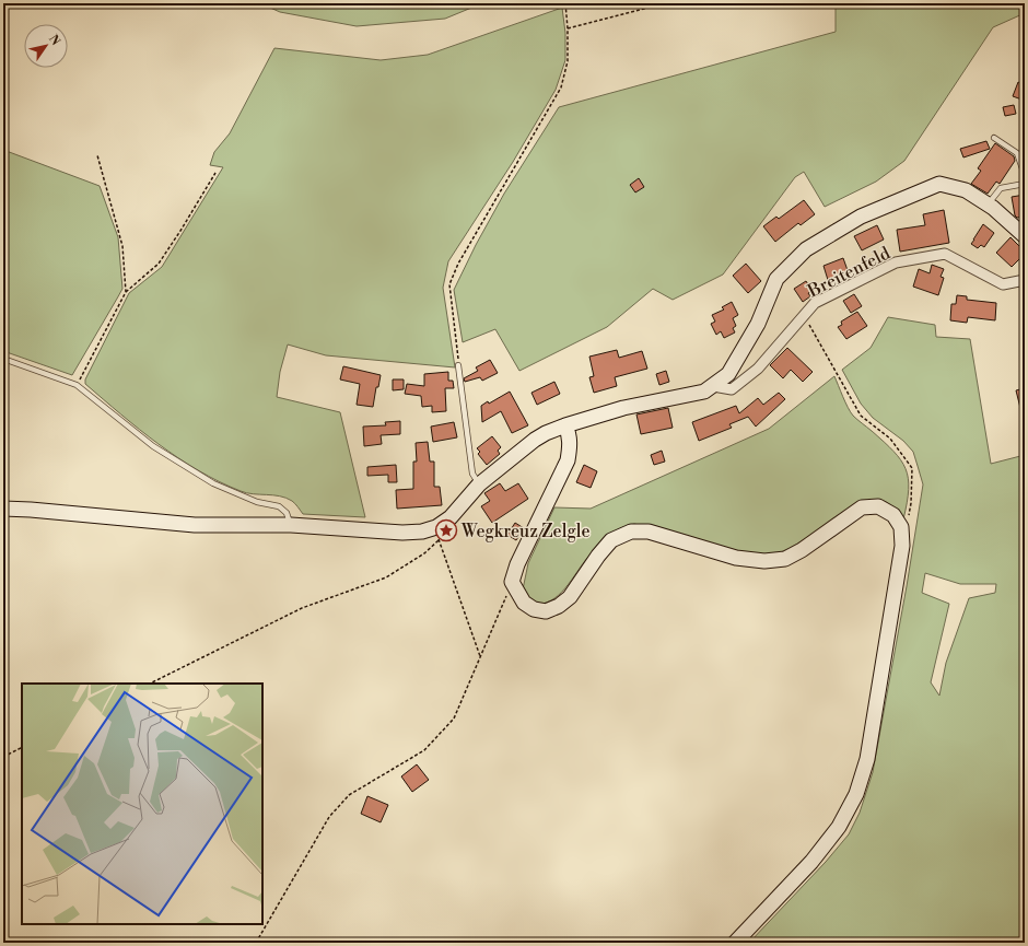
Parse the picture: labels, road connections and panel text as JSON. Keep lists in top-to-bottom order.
{
  "streets": {
    "street": ["Breitenfeld"]
  },
  "places": {
    "place": ["Wegkreuz Zelgle"]
  },
  "north": "top right"
}
